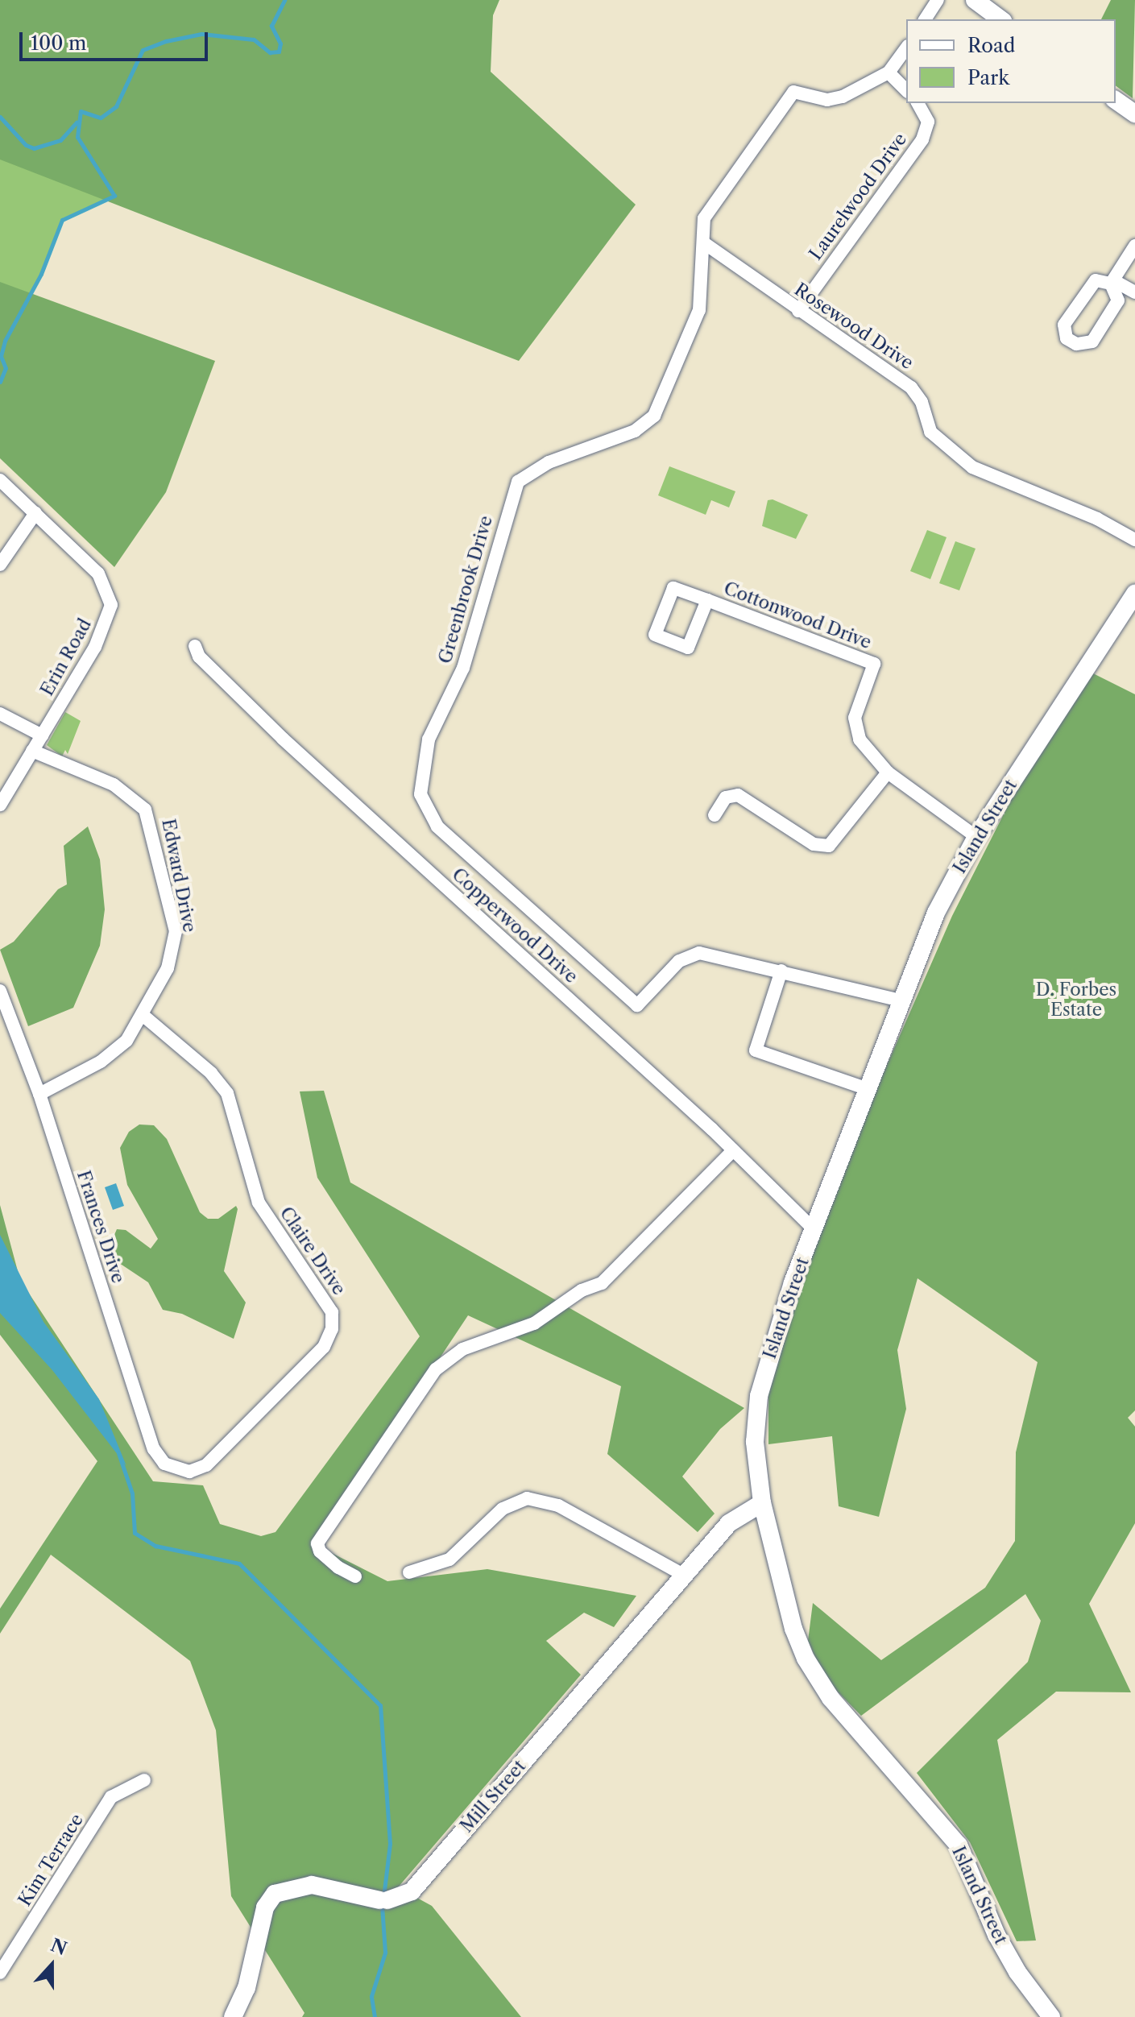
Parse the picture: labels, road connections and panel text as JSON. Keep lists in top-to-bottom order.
{
  "streets": {
    "street": [
      "Laurelwood Drive",
      "Rosewood Drive",
      "Greenbrook Drive",
      "Cottonwood Drive",
      "Erin Road",
      "Island Street",
      "Edward Drive",
      "Copperwood Drive",
      "Frances Drive",
      "Claire Drive",
      "Mill Street",
      "Kim Terrace"
    ]
  },
  "crossings": [
    ["Laurelwood Drive", "Rosewood Drive"],
    ["Rosewood Drive", "Greenbrook Drive"],
    ["Greenbrook Drive", "Island Street"],
    ["Cottonwood Drive", "Island Street"],
    ["Erin Road", "Edward Drive"],
    ["Island Street", "Copperwood Drive"],
    ["Island Street", "Mill Street"],
    ["Edward Drive", "Frances Drive"],
    ["Edward Drive", "Claire Drive"],
    ["Frances Drive", "Claire Drive"]
  ],
  "parks": ["D. Forbes Estate"],
  "legend": ["Road", "Park"],
  "scale_bar": "100 m",
  "north": "top"
}
